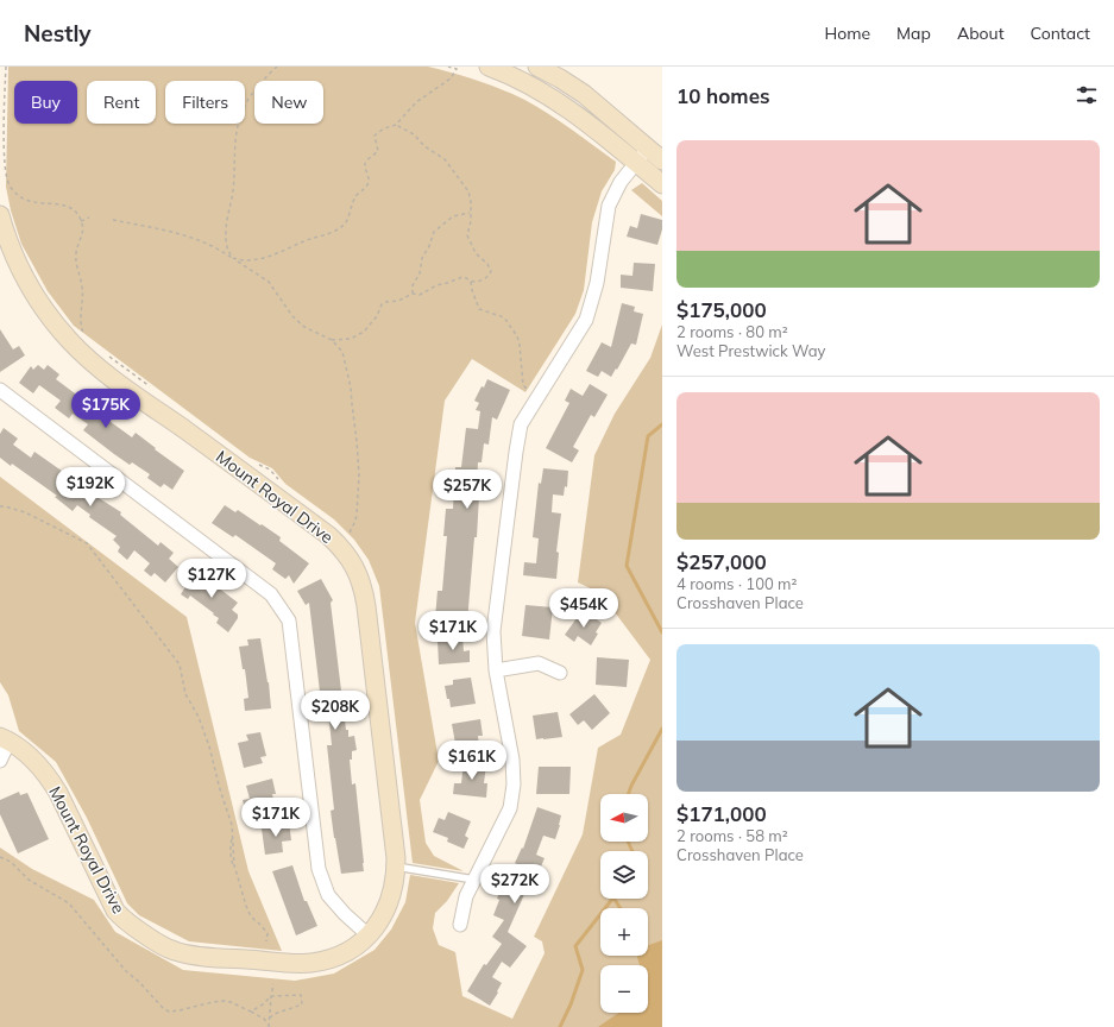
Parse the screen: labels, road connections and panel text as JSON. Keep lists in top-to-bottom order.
{
  "streets": {
    "street": ["Mount Royal Drive"]
  },
  "north": "left",
  "page": {
    "header": "Nestly",
    "nav": [
      "Home",
      "Map",
      "About",
      "Contact"
    ],
    "heading": "10 homes",
    "chip": [
      "Buy",
      "Rent",
      "Filters",
      "New"
    ],
    "list": [
      {
        "name": "$175,000",
        "note": "2 rooms · 80 m² · West Prestwick Way"
      },
      {
        "name": "$257,000",
        "note": "4 rooms · 100 m² · Crosshaven Place"
      },
      {
        "name": "$171,000",
        "note": "2 rooms · 58 m² · Crosshaven Place"
      }
    ],
    "price": [
      "$175K",
      "$192K",
      "$257K",
      "$127K",
      "$454K",
      "$171K",
      "$208K",
      "$161K",
      "$171K",
      "$272K"
    ],
    "map_buttons": ["+", "−"]
  }
}
